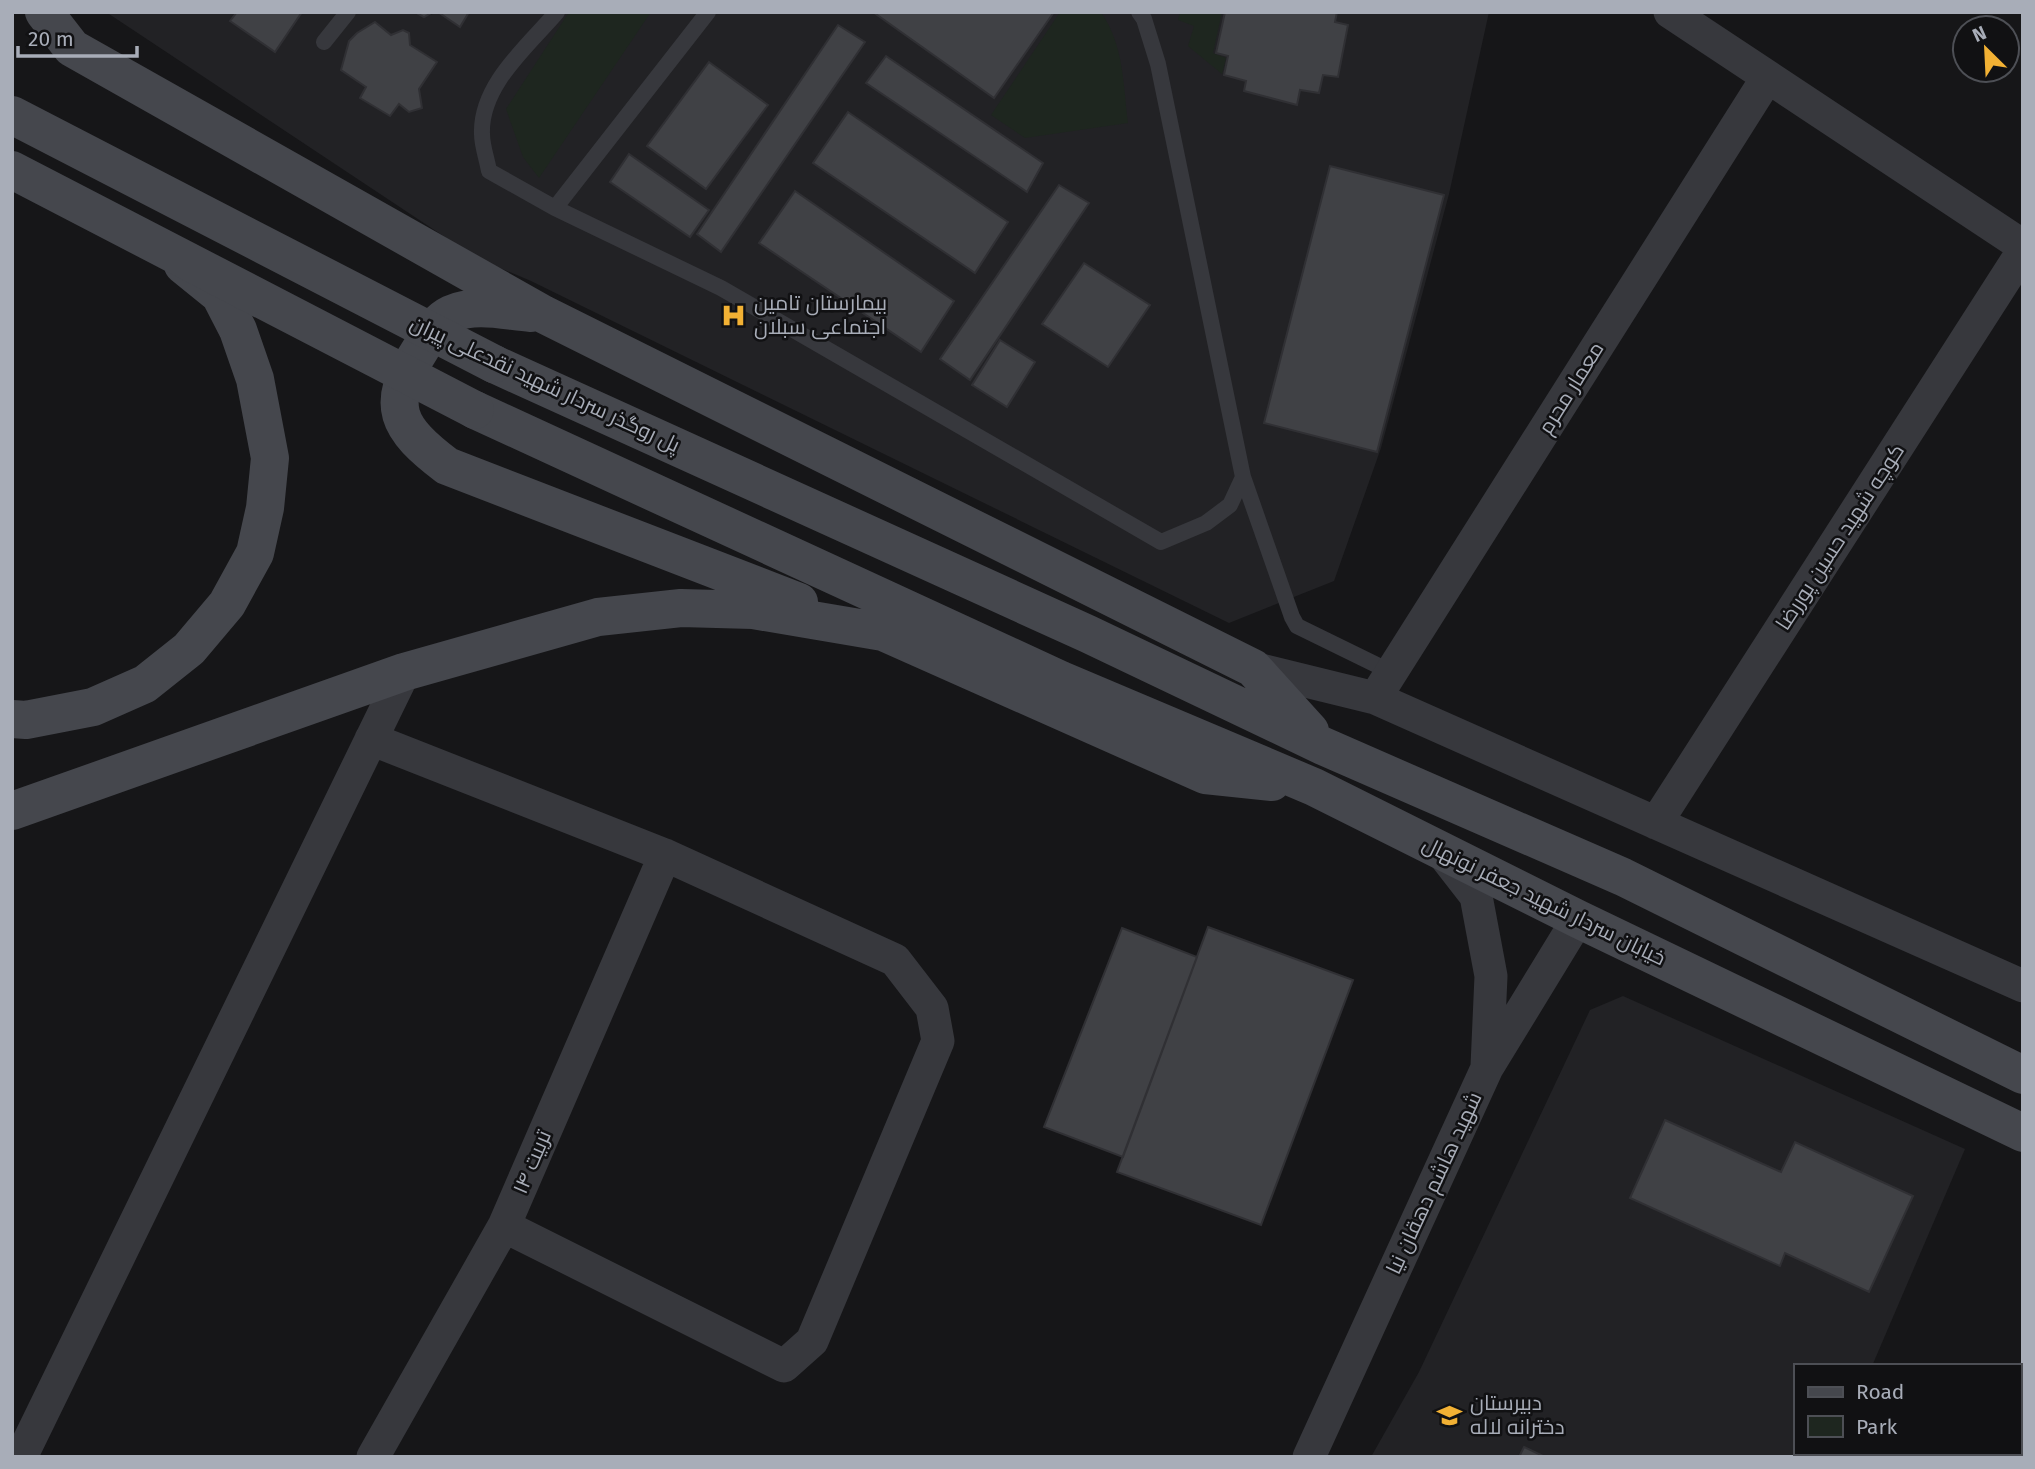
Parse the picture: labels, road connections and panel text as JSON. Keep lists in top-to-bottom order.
{
  "streets": {
    "main road": ["پل روگذر سردار شهید نقدعلی پیران", "خیابان سردار شهید جعفر نونهال"],
    "street": [
      "معمار محرم",
      "کوچه شهید حسین پوررضا",
      "تربیت ۱۴",
      "شهید هاشم دهقان نیا"
    ]
  },
  "crossings": [
    ["خیابان سردار شهید جعفر نونهال", "شهید هاشم دهقان نیا"]
  ],
  "places": {
    "hospital": ["بیمارستان تامین اجتماعی سبلان"],
    "school or university": ["دبیرستان دخترانه لاله"]
  },
  "legend": ["Road", "Park"],
  "scale_bar": "20 m",
  "north": "top left"
}
